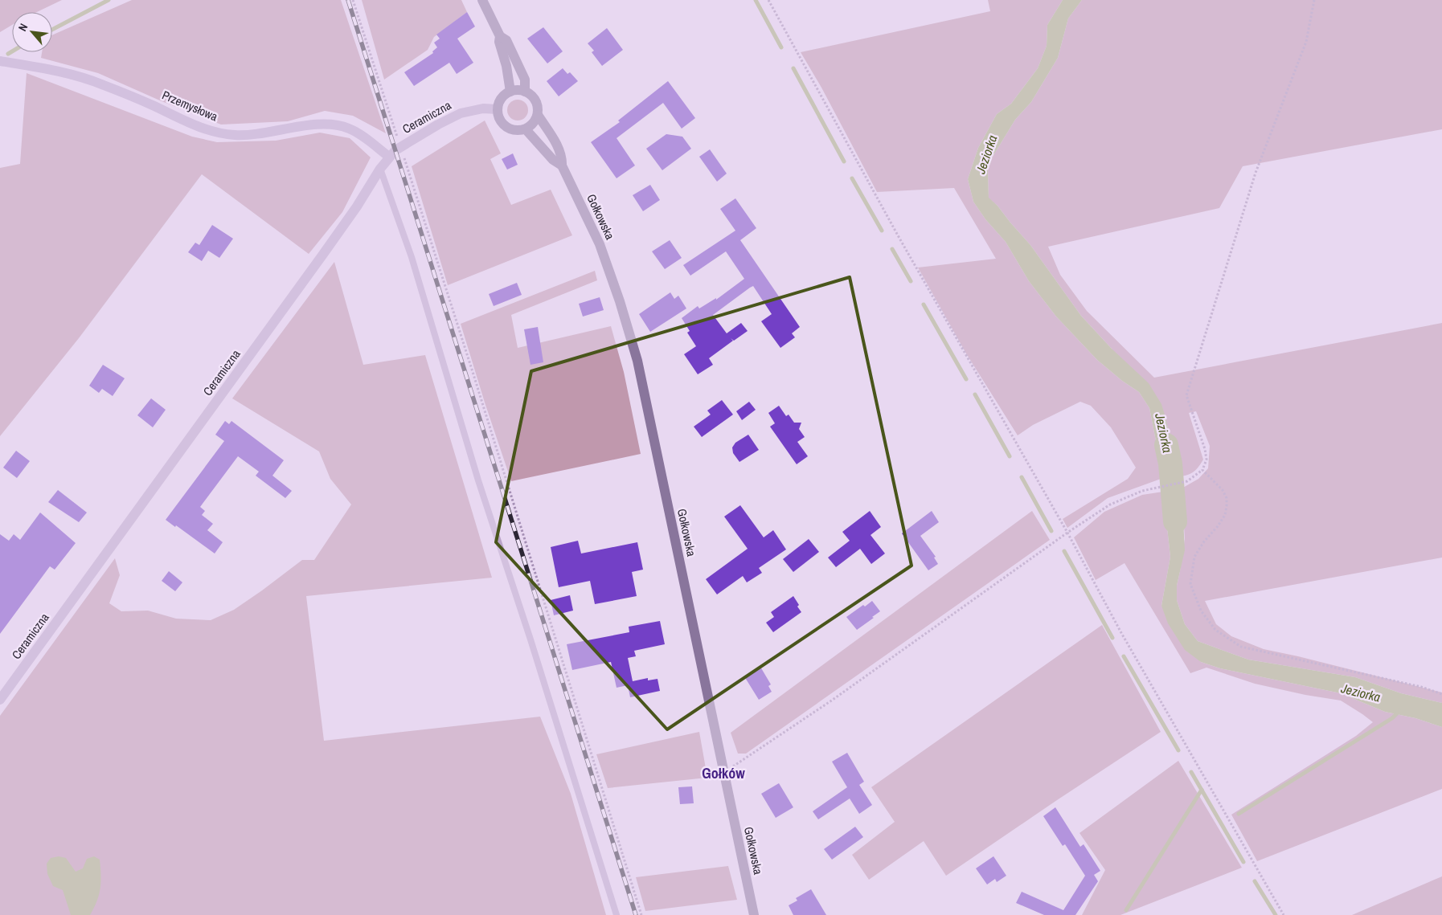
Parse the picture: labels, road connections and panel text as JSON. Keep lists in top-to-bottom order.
{
  "streets": {
    "street": ["Przemysłowa", "Ceramiczna", "Gołkowska"]
  },
  "crossings": [
    ["Przemysłowa", "Ceramiczna"],
    ["Ceramiczna", "Gołkowska"]
  ],
  "districts": ["Gołków"],
  "water": ["Jeziorka"],
  "north": "top left"
}
